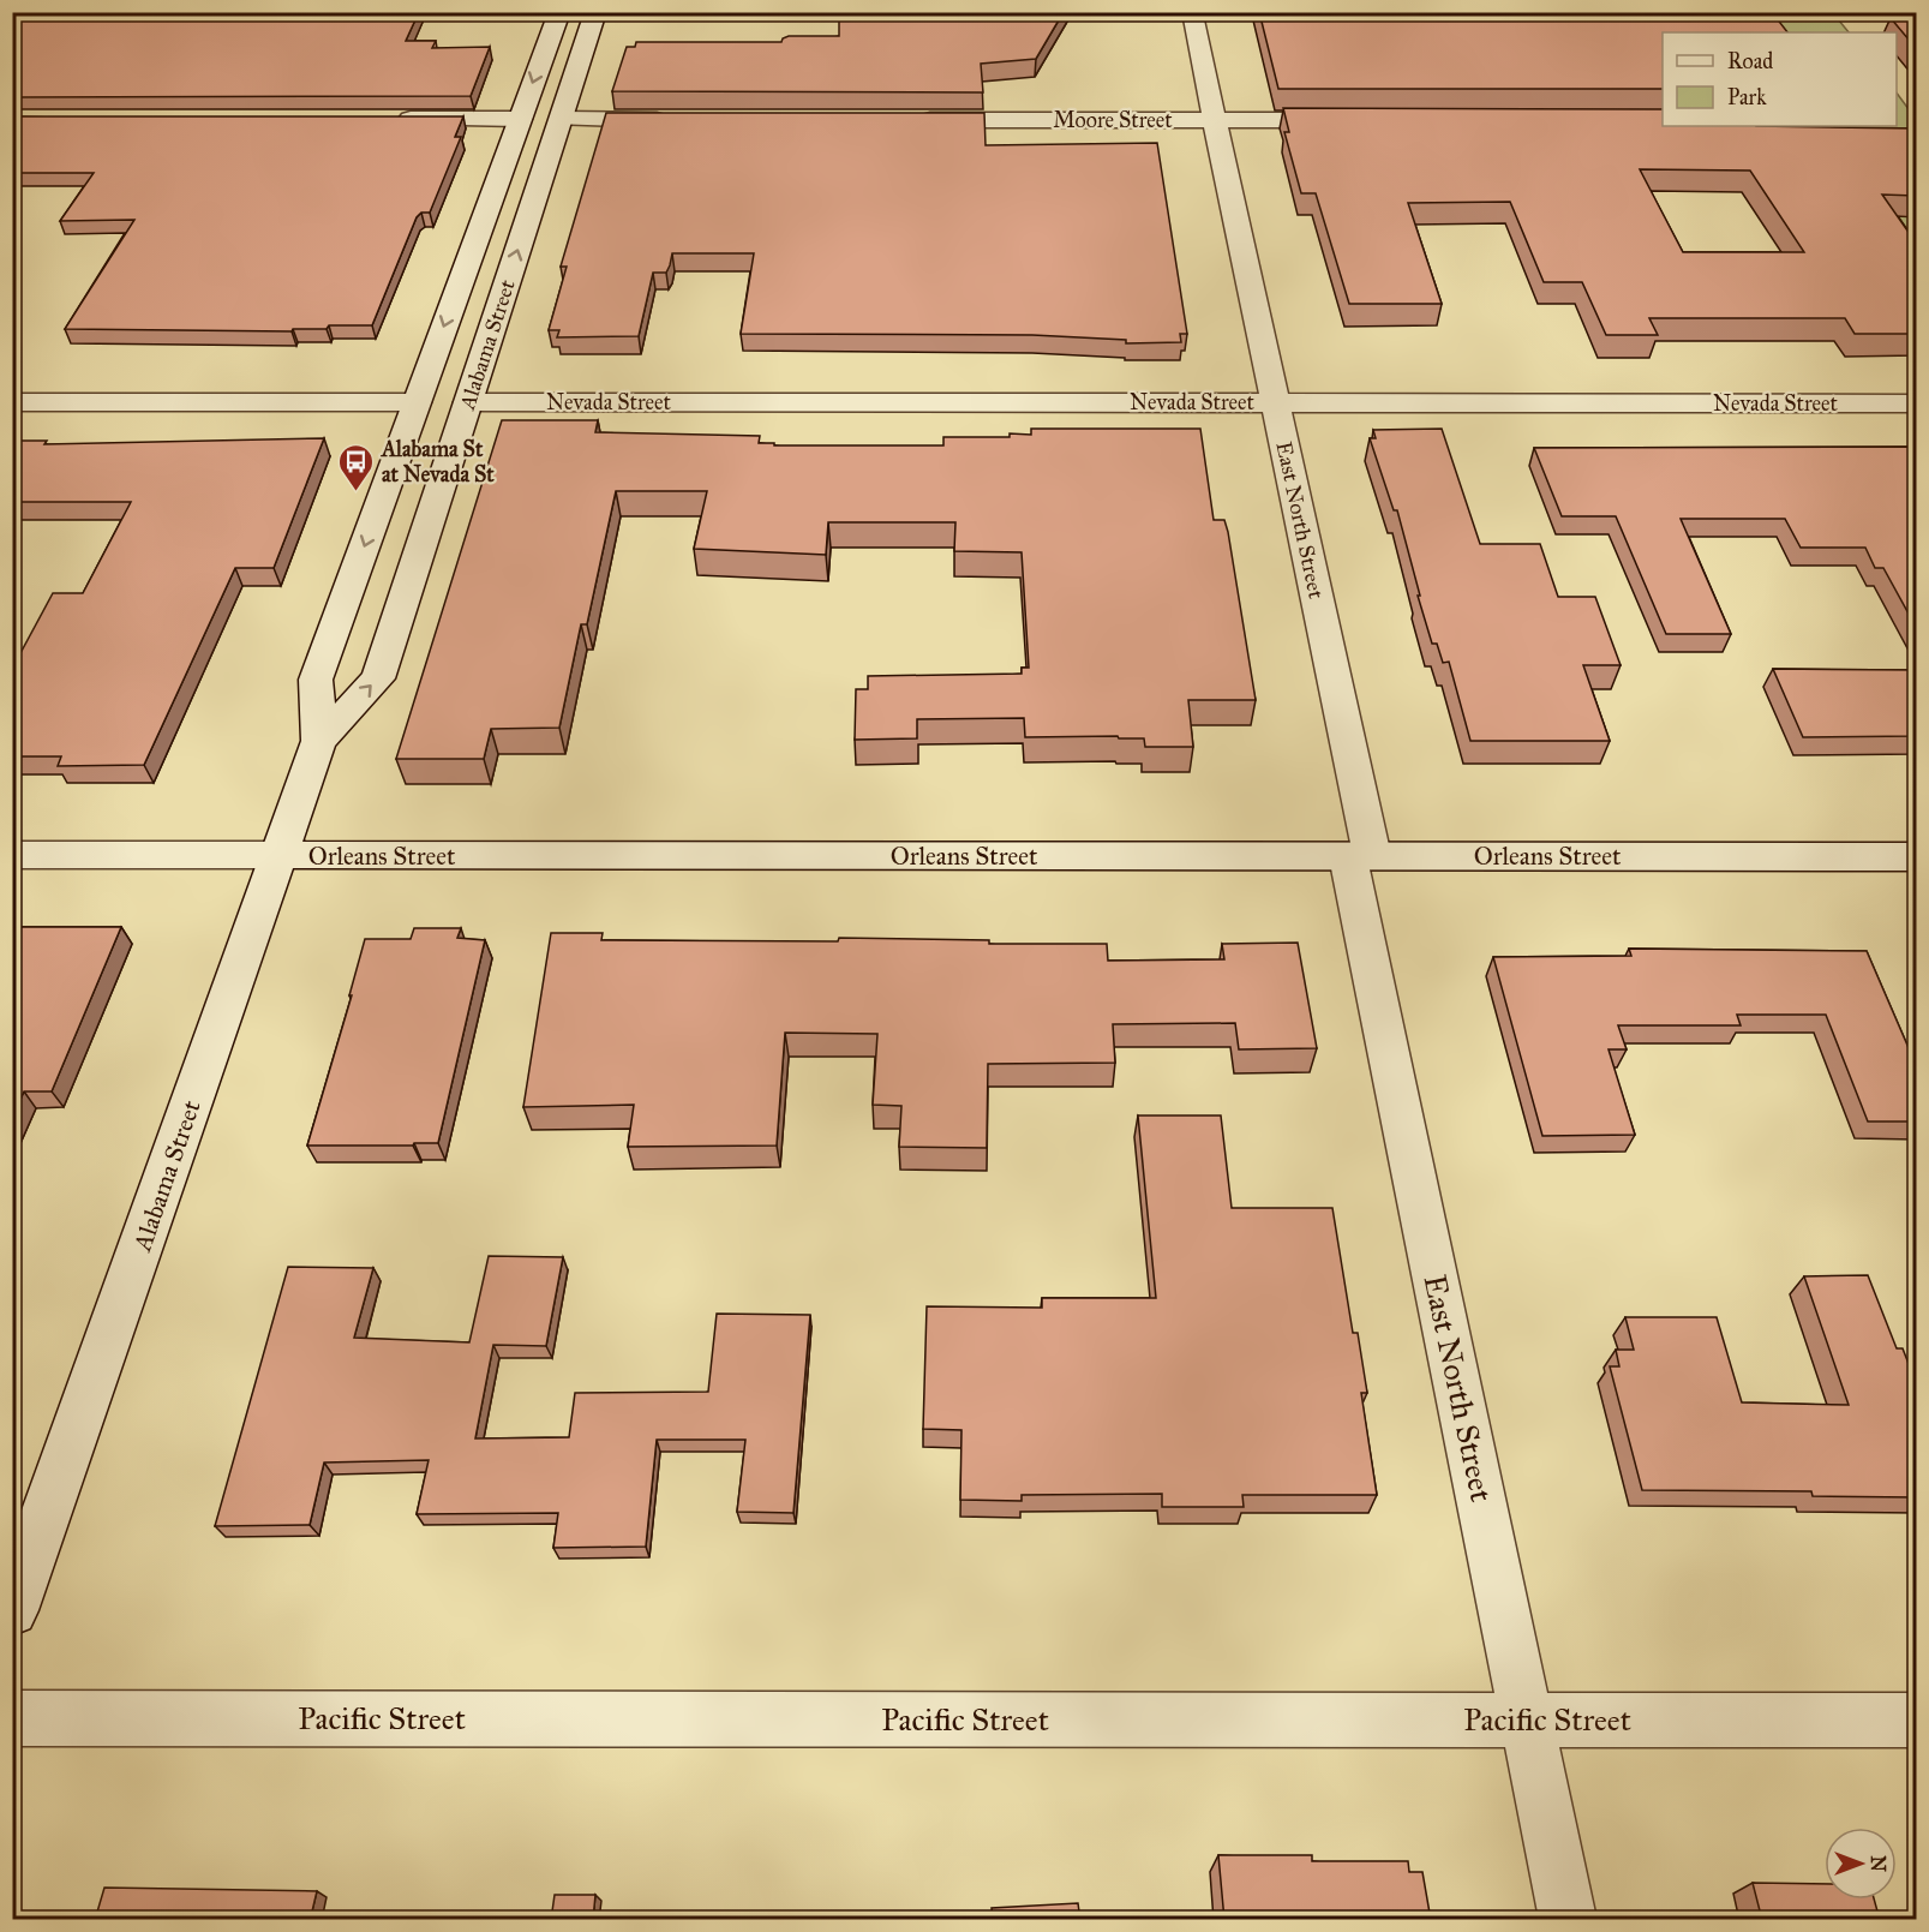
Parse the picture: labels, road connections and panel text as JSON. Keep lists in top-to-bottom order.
{
  "streets": {
    "street": [
      "Moore Street",
      "Alabama Street",
      "Nevada Street",
      "East North Street",
      "Orleans Street",
      "Pacific Street"
    ]
  },
  "crossings": [
    ["Moore Street", "East North Street"],
    ["Alabama Street", "Nevada Street"],
    ["Alabama Street", "Orleans Street"],
    ["Nevada Street", "East North Street"],
    ["East North Street", "Orleans Street"],
    ["East North Street", "Pacific Street"]
  ],
  "places": {
    "bus stop": ["Alabama St at Nevada St"]
  },
  "legend": ["Road", "Park"],
  "north": "right"
}
